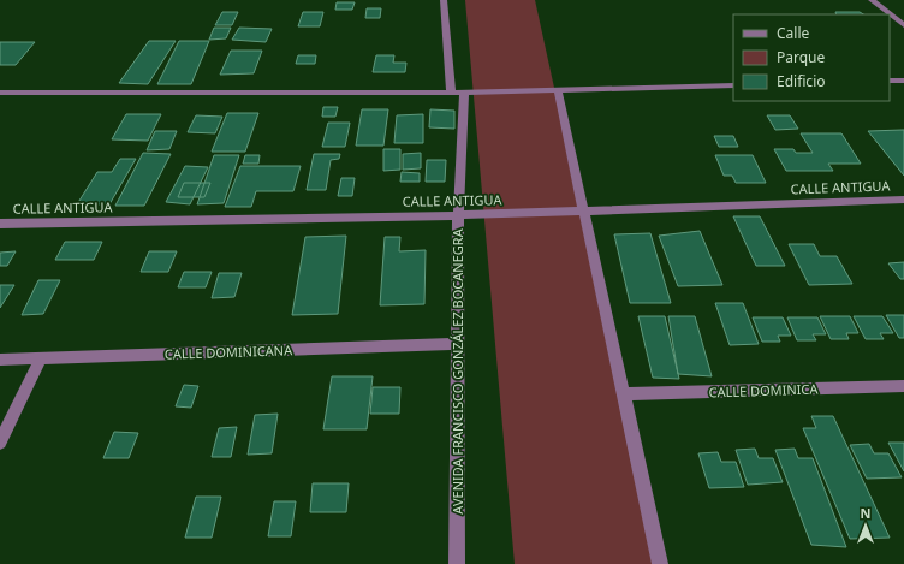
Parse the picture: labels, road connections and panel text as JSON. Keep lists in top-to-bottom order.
{
  "streets": {
    "street": [
      "CALLE ANTIGUA",
      "CALLE DOMINICANA",
      "AVENIDA FRANCISCO GONZÁLEZ BOCANEGRA",
      "CALLE DOMINICA"
    ]
  },
  "crossings": [
    ["CALLE ANTIGUA", "AVENIDA FRANCISCO GONZÁLEZ BOCANEGRA"],
    ["CALLE DOMINICANA", "AVENIDA FRANCISCO GONZÁLEZ BOCANEGRA"]
  ],
  "legend": ["Calle", "Parque", "Edificio"],
  "north": "top"
}
